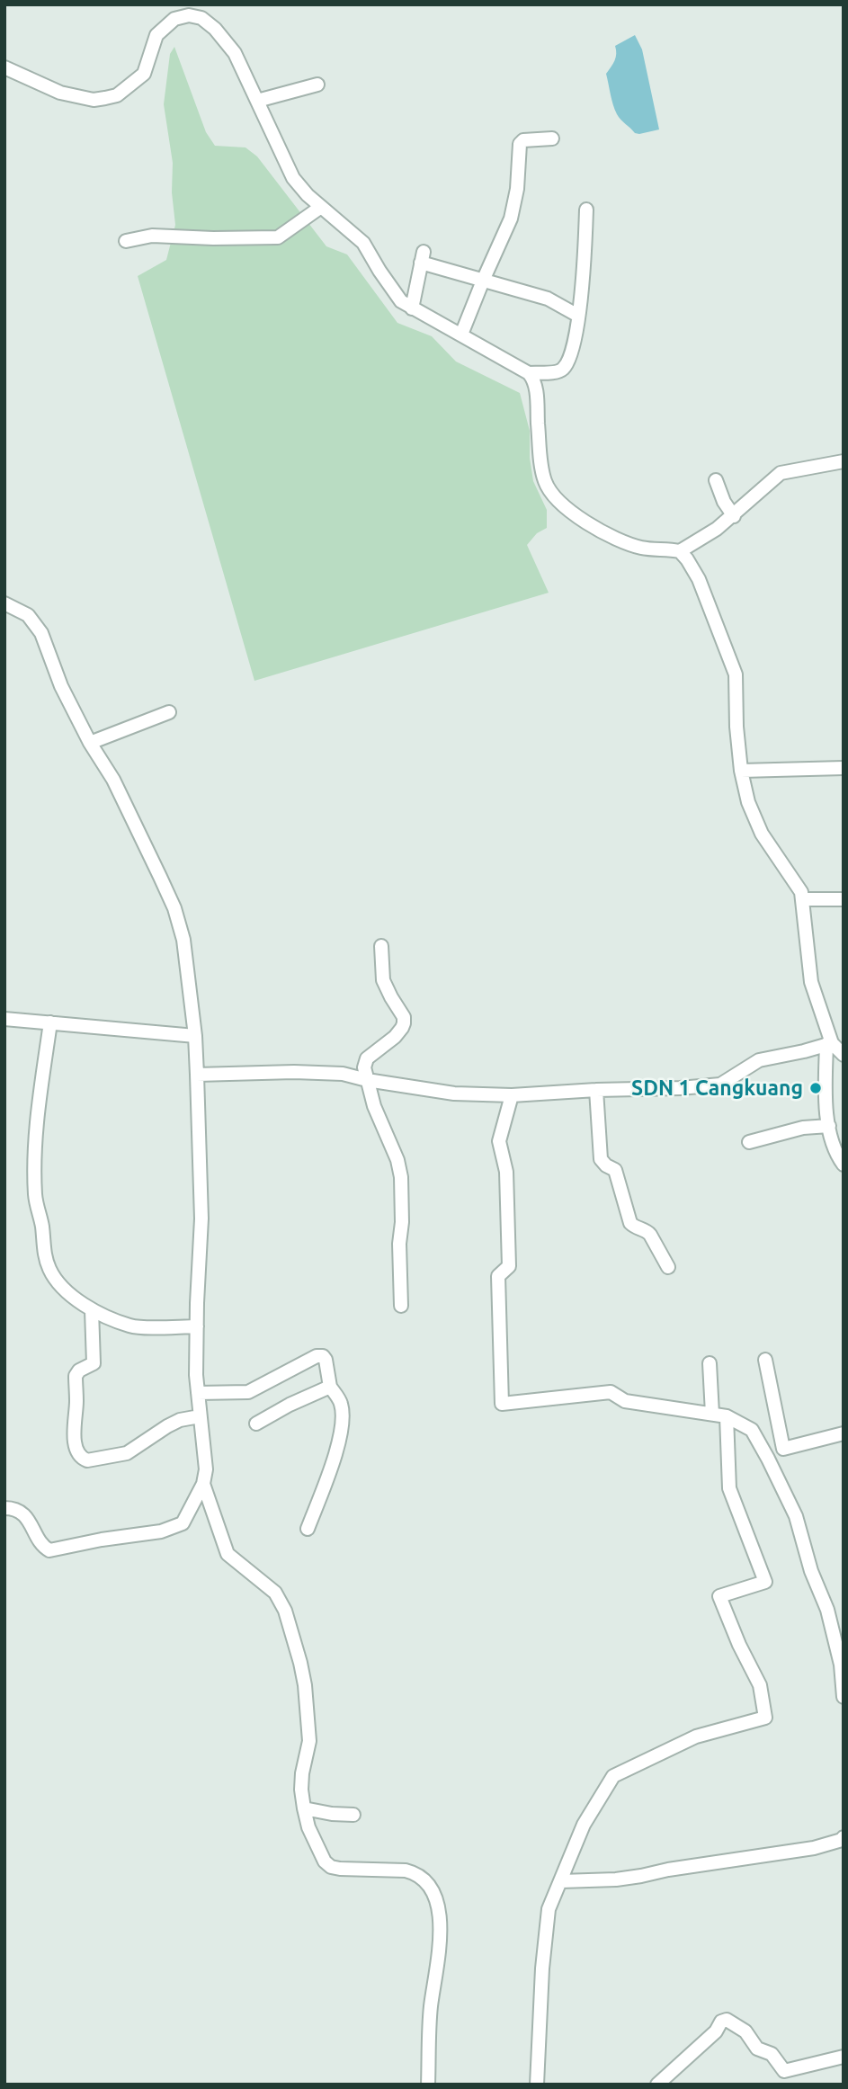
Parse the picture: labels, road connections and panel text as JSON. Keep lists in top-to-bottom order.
{
  "places": ["SDN 1 Cangkuang"]
}
